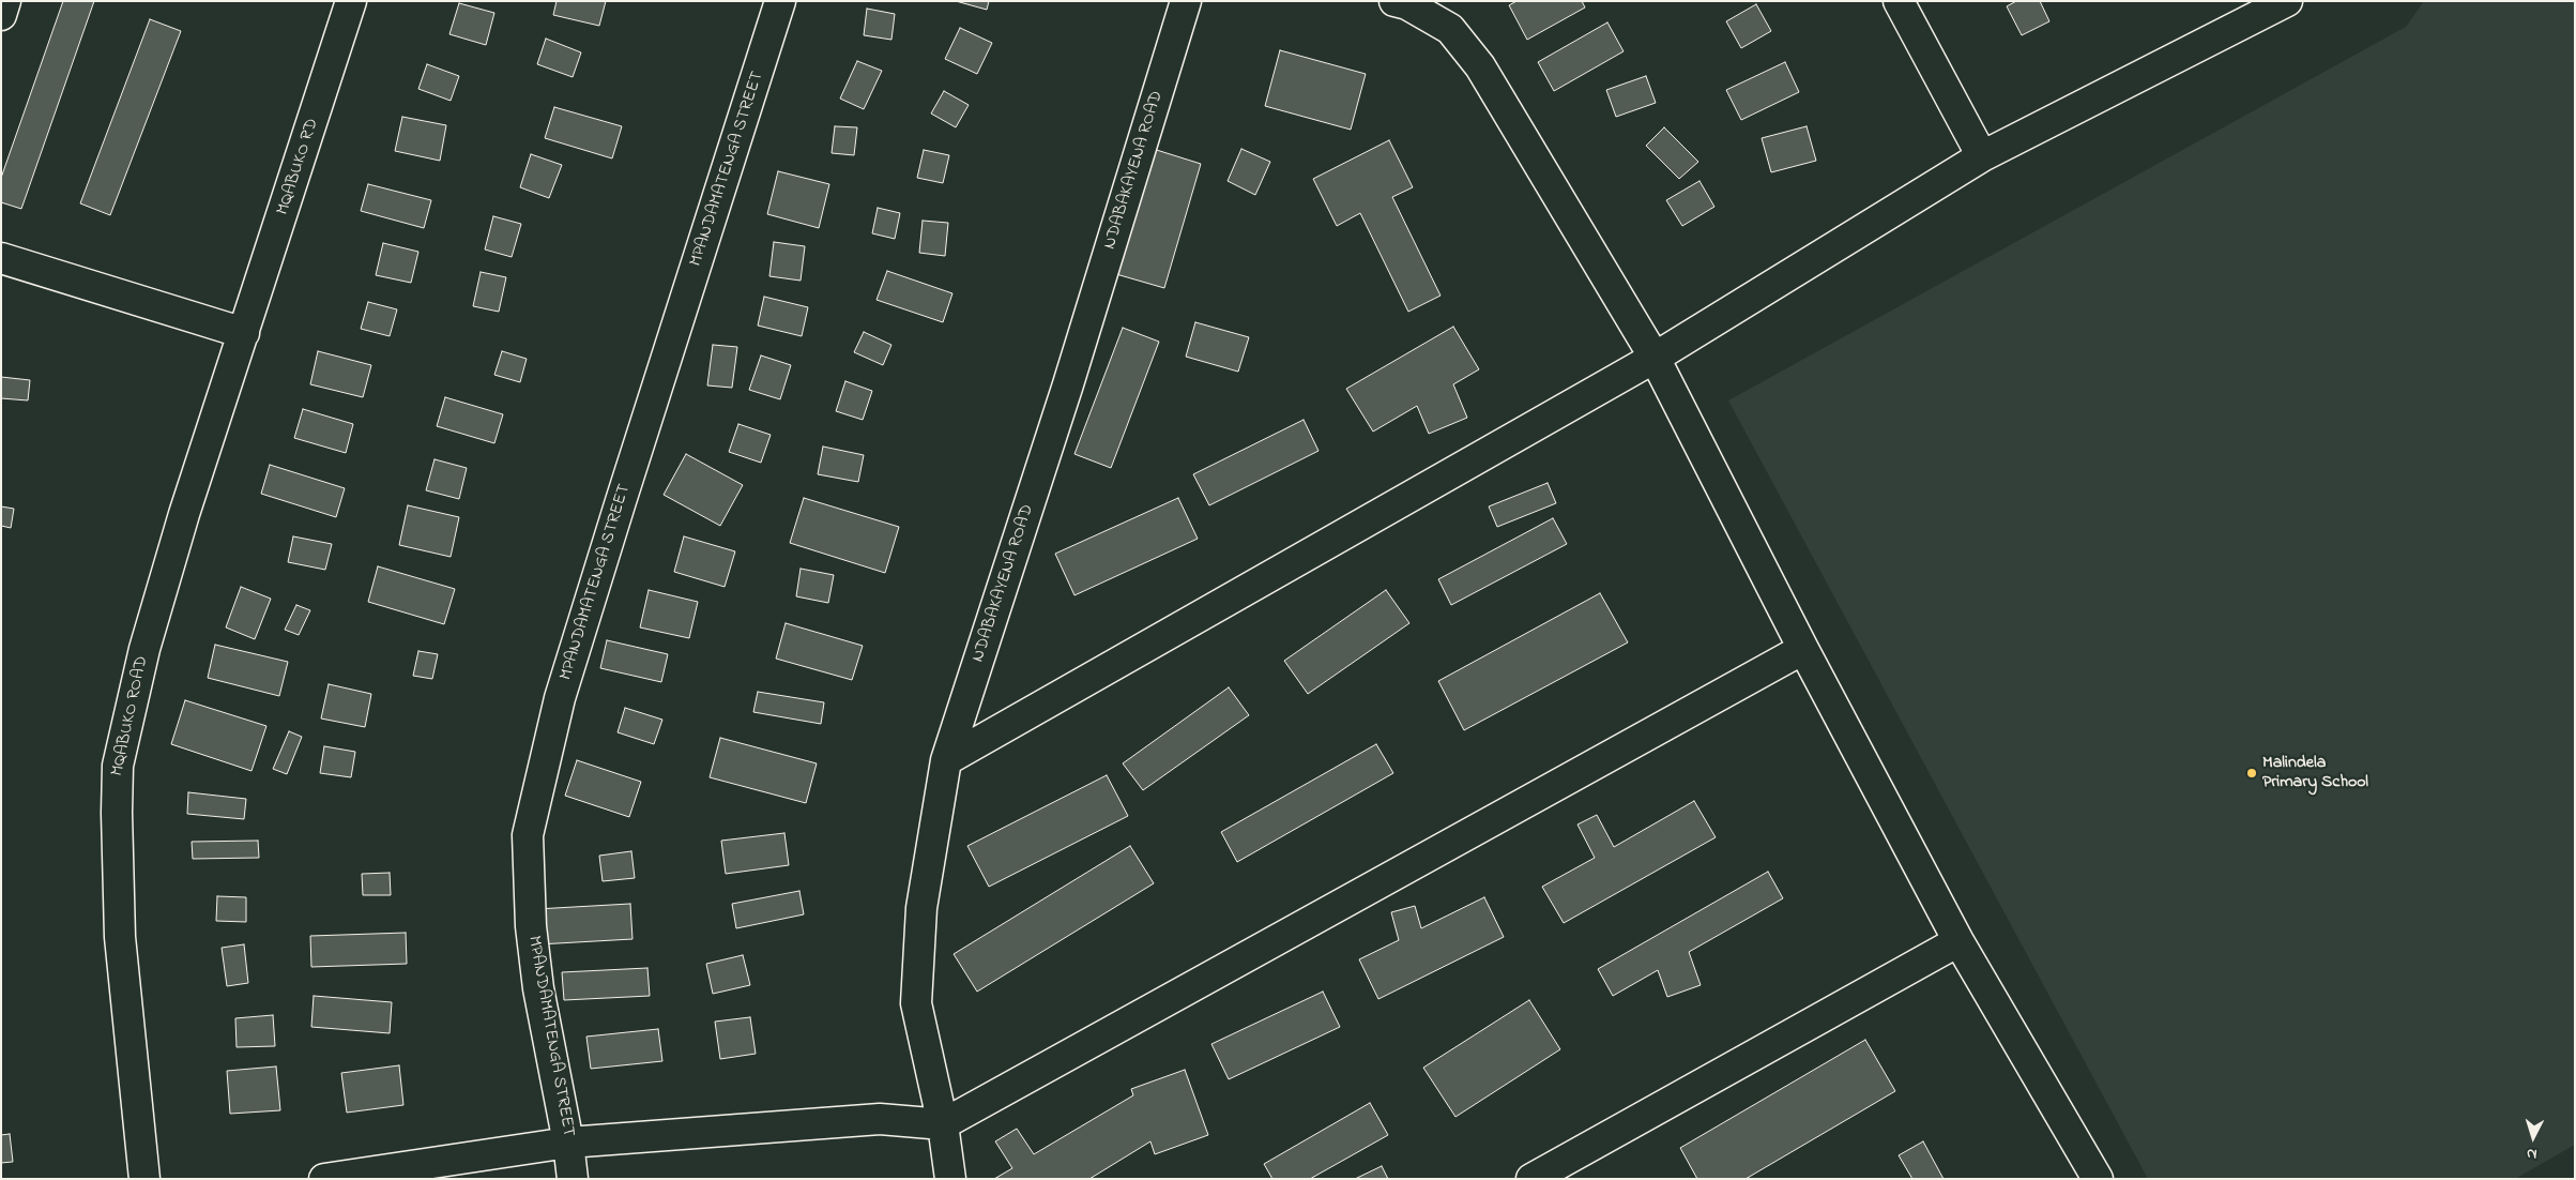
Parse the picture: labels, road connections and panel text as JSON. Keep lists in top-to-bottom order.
{
  "streets": {
    "street": [
      "MQABUKO RD",
      "MPANDAMATENGA STREET",
      "NDABAKAYENA ROAD",
      "MQABUKO ROAD"
    ]
  },
  "crossings": [
    ["MQABUKO RD", "MQABUKO ROAD"]
  ],
  "places": ["Malindela Primary School"],
  "north": "bottom"
}
